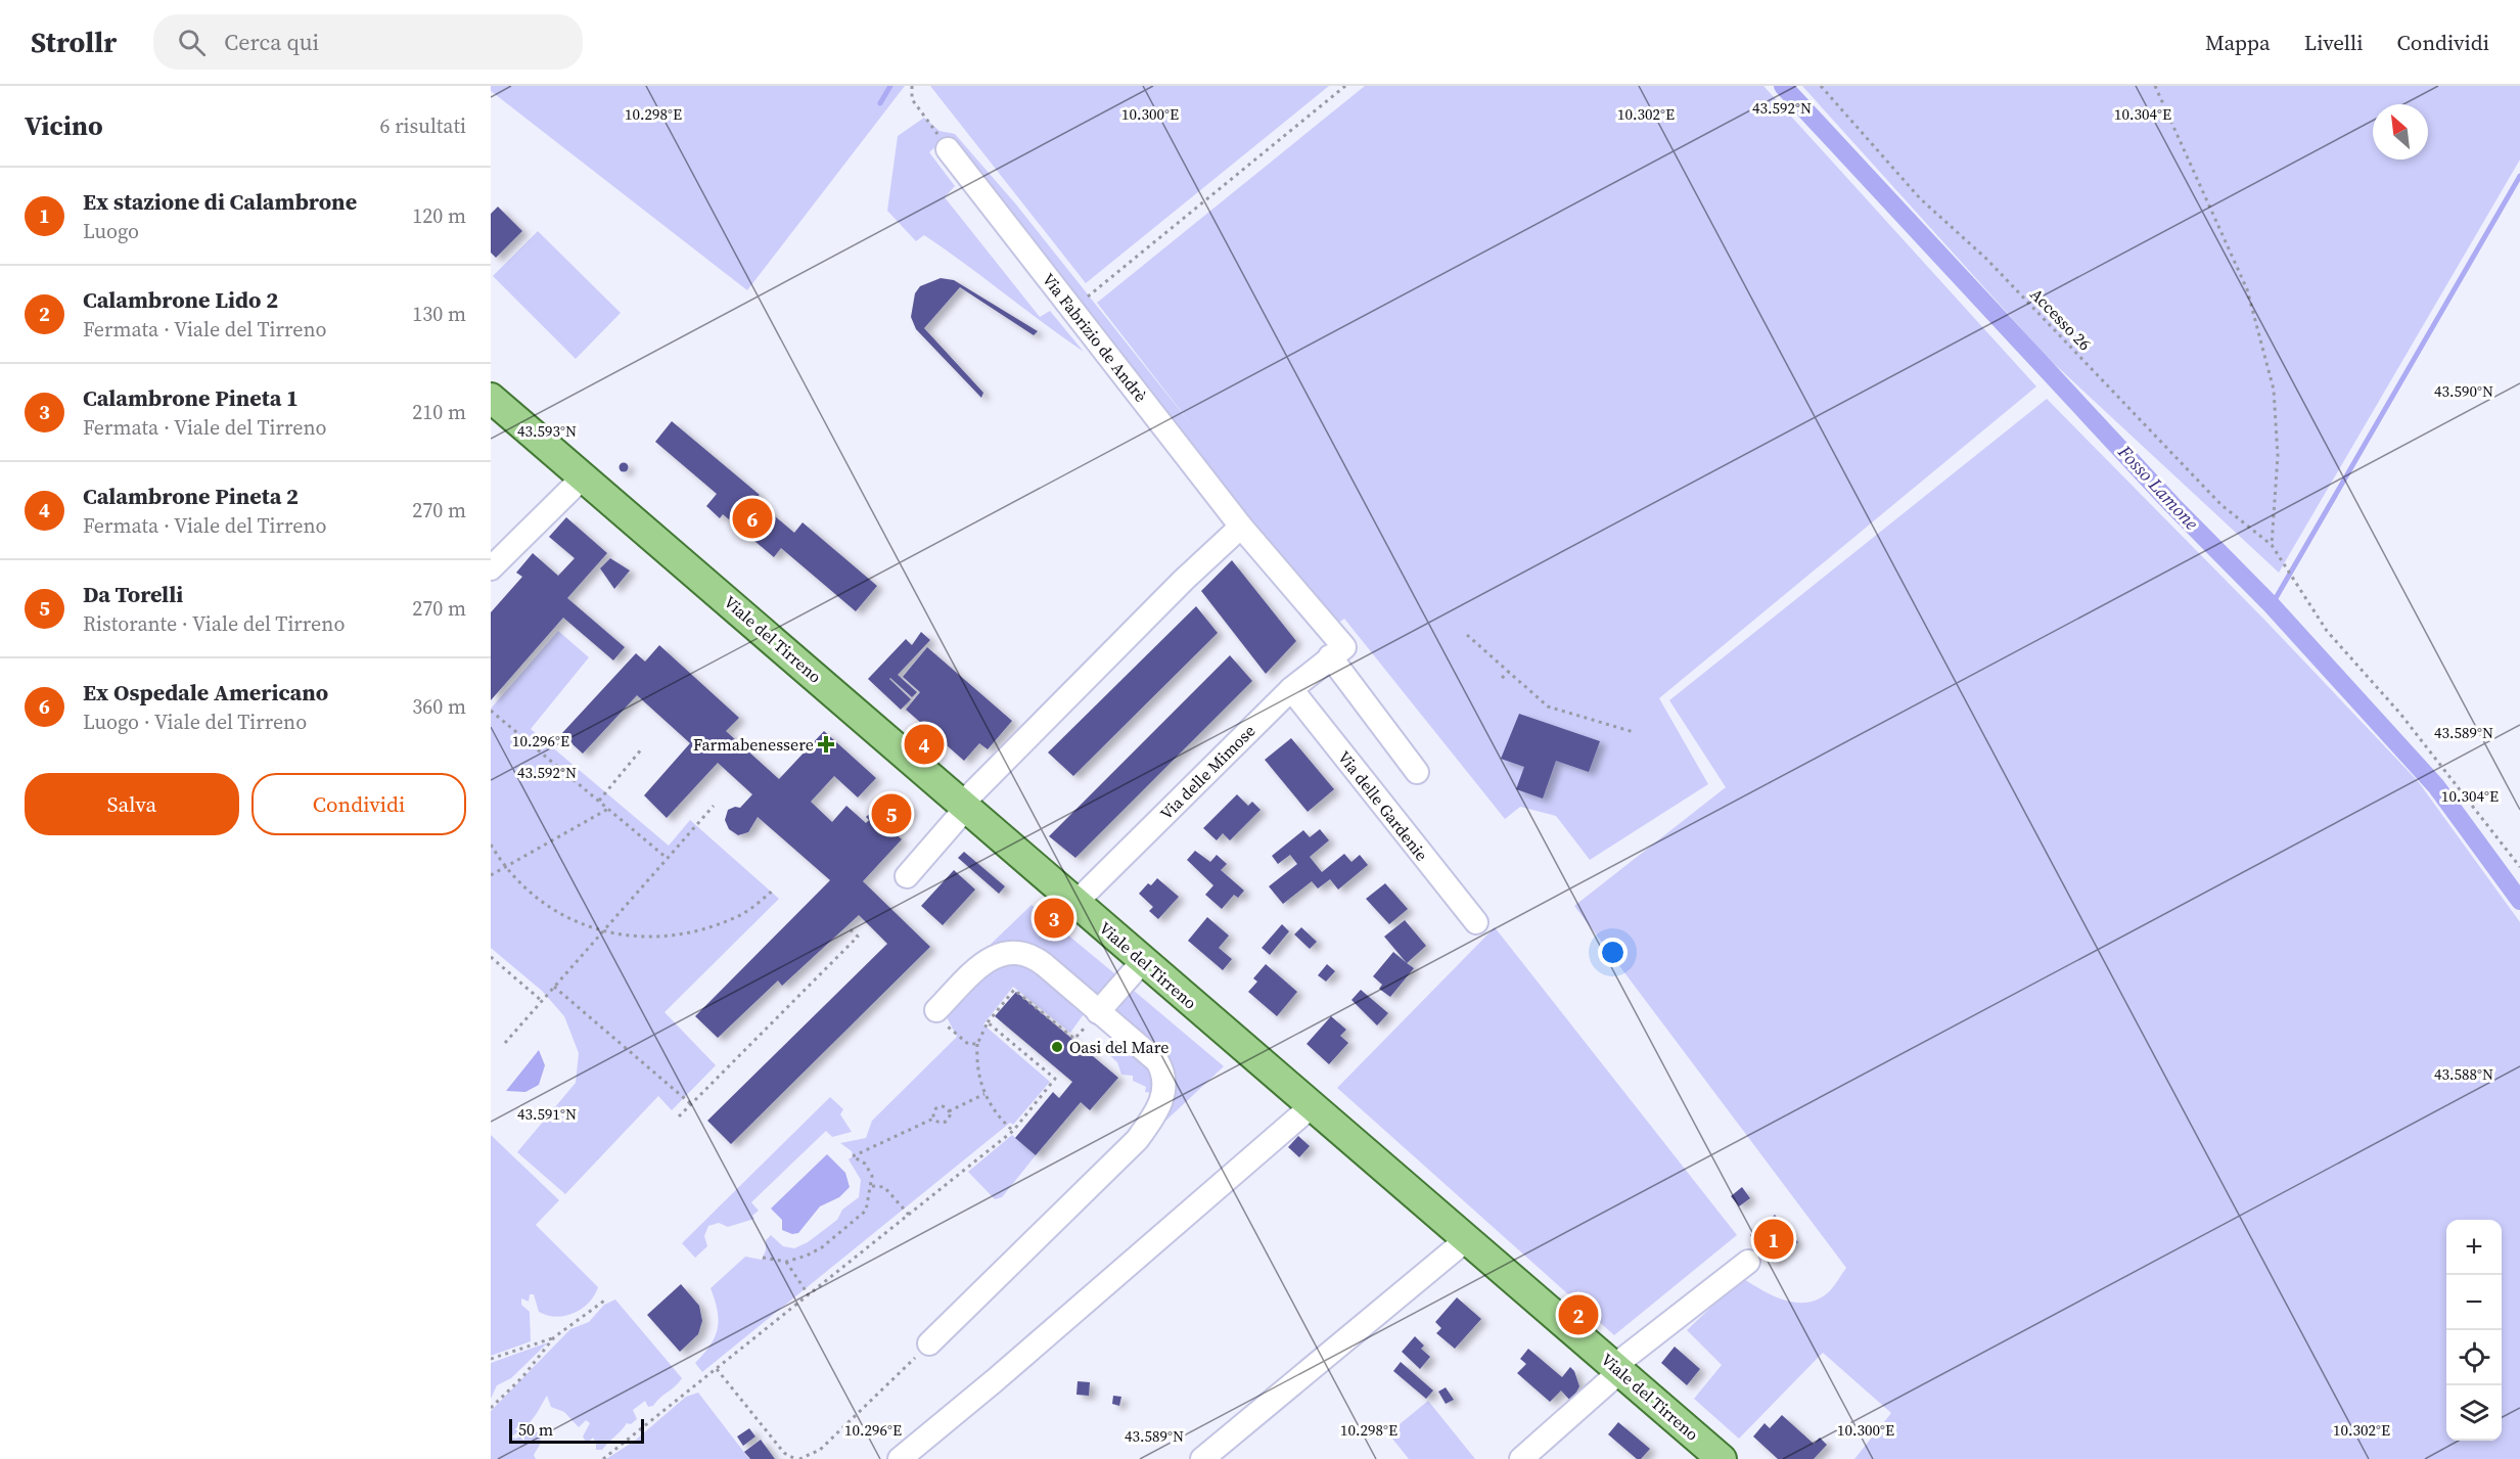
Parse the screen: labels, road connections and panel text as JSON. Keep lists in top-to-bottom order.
{
  "streets": {
    "main road": ["Viale del Tirreno"],
    "street": ["Via Fabrizio de Andrè", "Via delle Mimose", "Via delle Gardenie"],
    "path": ["Accesso 26"]
  },
  "crossings": [
    ["Via Fabrizio de Andrè", "Via delle Mimose"],
    ["Viale del Tirreno", "Via delle Mimose"],
    ["Via delle Mimose", "Via delle Gardenie"]
  ],
  "water": ["Fosso Lamone"],
  "places": {
    "health": ["Farmabenessere"],
    "other": ["Oasi del Mare"]
  },
  "scale_bar": "50 m",
  "north": "top left",
  "page": {
    "header": "Strollr",
    "search": "Cerca qui",
    "nav": ["Mappa", "Livelli", "Condividi"],
    "heading": ["Vicino", "6 risultati"],
    "list": [
      {
        "mark": "1",
        "name": "Ex stazione di Calambrone",
        "note": "Luogo",
        "value": "120 m"
      },
      {
        "mark": "2",
        "name": "Calambrone Lido 2",
        "note": "Fermata · Viale del Tirreno",
        "value": "130 m"
      },
      {
        "mark": "3",
        "name": "Calambrone Pineta 1",
        "note": "Fermata · Viale del Tirreno",
        "value": "210 m"
      },
      {
        "mark": "4",
        "name": "Calambrone Pineta 2",
        "note": "Fermata · Viale del Tirreno",
        "value": "270 m"
      },
      {
        "mark": "5",
        "name": "Da Torelli",
        "note": "Ristorante · Viale del Tirreno",
        "value": "270 m"
      },
      {
        "mark": "6",
        "name": "Ex Ospedale Americano",
        "note": "Luogo · Viale del Tirreno",
        "value": "360 m"
      }
    ],
    "pins": [
      "6",
      "4",
      "5",
      "3",
      "1",
      "2"
    ],
    "buttons": ["Salva", "Condividi"],
    "map_buttons": ["+", "−"],
    "scale": "50 m"
  },
  "coordinates": [
    "43.592°N",
    "10.298°E",
    "10.300°E",
    "10.302°E",
    "10.304°E",
    "43.590°N",
    "43.593°N",
    "43.589°N",
    "10.296°E",
    "43.588°N",
    "43.591°N"
  ]
}
